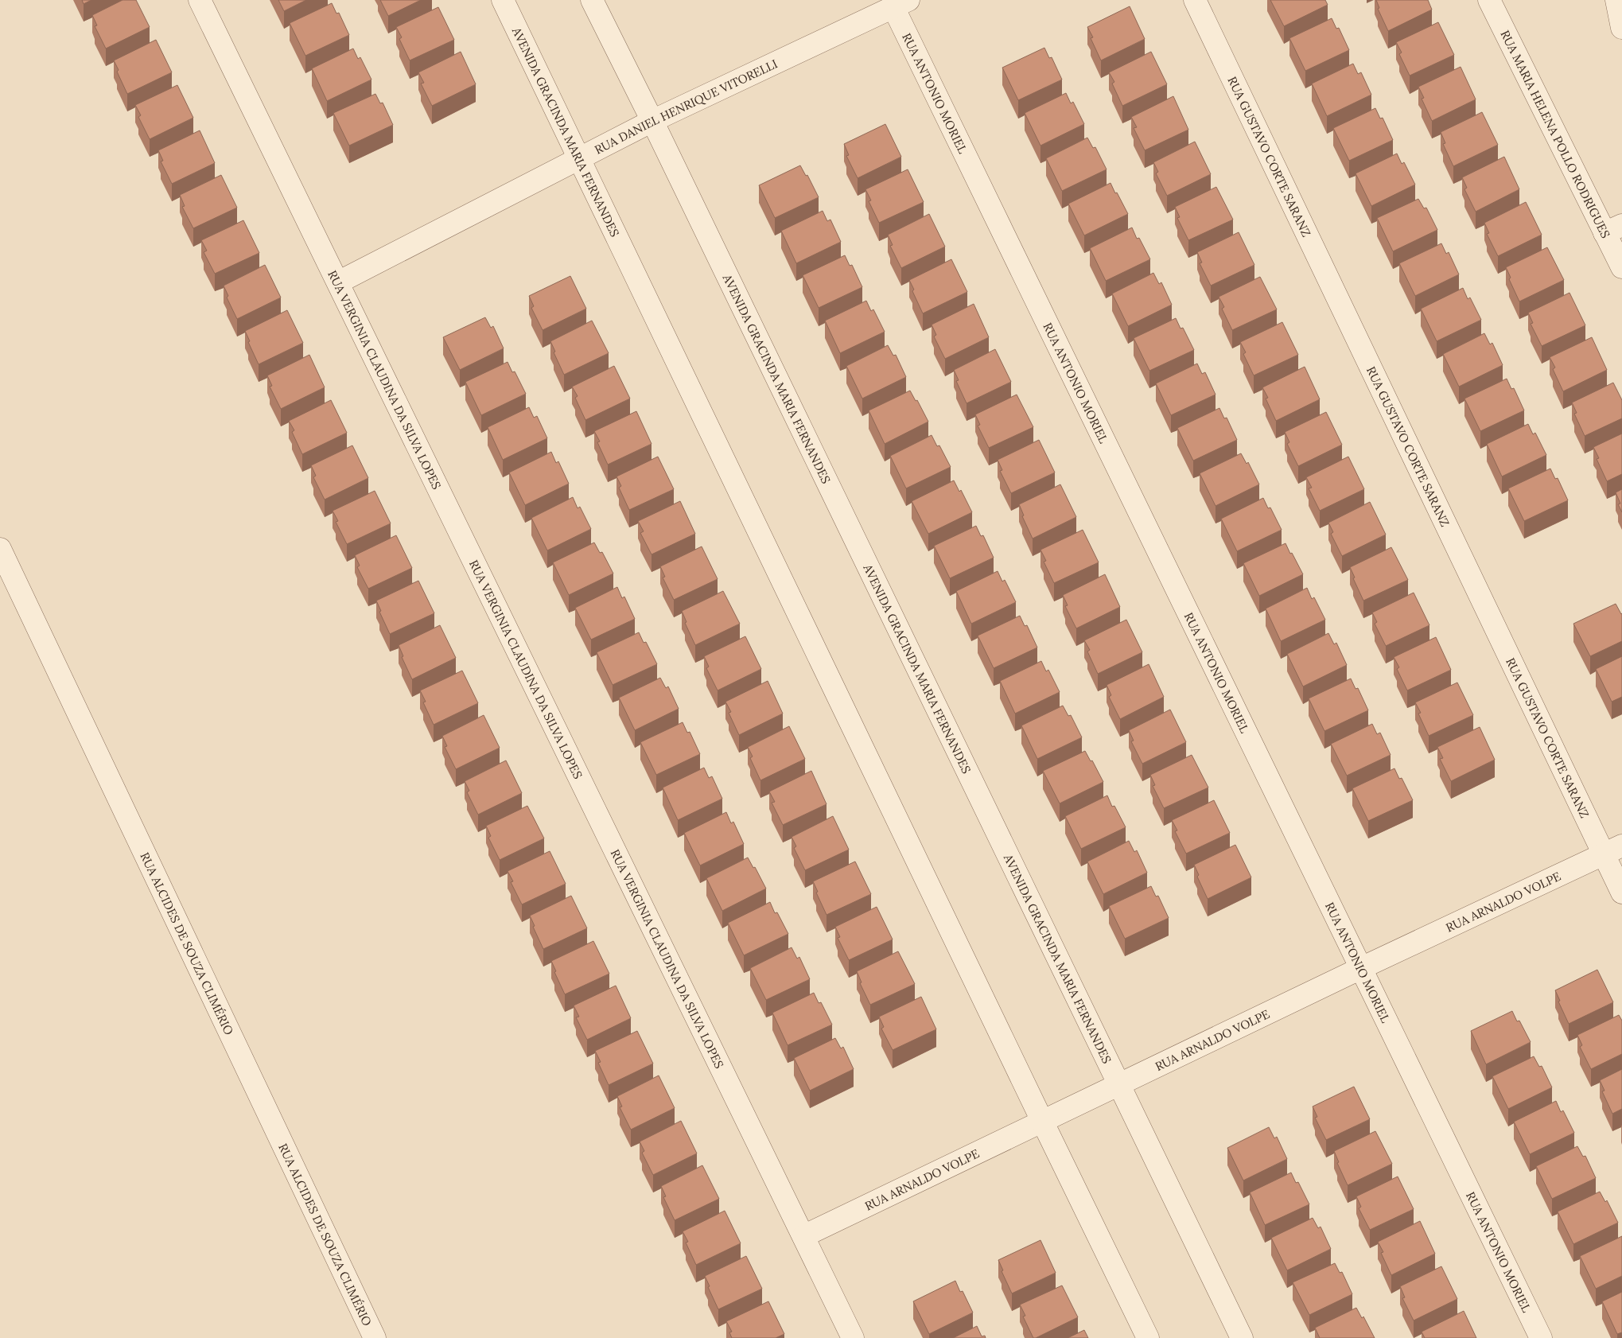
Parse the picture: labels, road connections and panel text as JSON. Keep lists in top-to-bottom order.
{
  "streets": {
    "street": [
      "RUA ANTONIO MORIEL",
      "RUA DANIEL HENRIQUE VITORELLI",
      "AVENIDA GRACINDA MARIA FERNANDES",
      "RUA MARIA HELENA POLLO RODRIGUES",
      "RUA GUSTAVO CORTE SARANZ",
      "RUA VERGINIA CLAUDINA DA SILVA LOPES",
      "RUA ARNALDO VOLPE",
      "RUA ALCIDES DE SOUZA CLIMÉRIO"
    ]
  },
  "crossings": [
    ["RUA ANTONIO MORIEL", "RUA DANIEL HENRIQUE VITORELLI"],
    ["RUA ANTONIO MORIEL", "RUA ARNALDO VOLPE"],
    ["RUA DANIEL HENRIQUE VITORELLI", "AVENIDA GRACINDA MARIA FERNANDES"],
    ["RUA DANIEL HENRIQUE VITORELLI", "RUA VERGINIA CLAUDINA DA SILVA LOPES"],
    ["AVENIDA GRACINDA MARIA FERNANDES", "RUA ARNALDO VOLPE"],
    ["RUA GUSTAVO CORTE SARANZ", "RUA ARNALDO VOLPE"],
    ["RUA VERGINIA CLAUDINA DA SILVA LOPES", "RUA ARNALDO VOLPE"]
  ]
}
